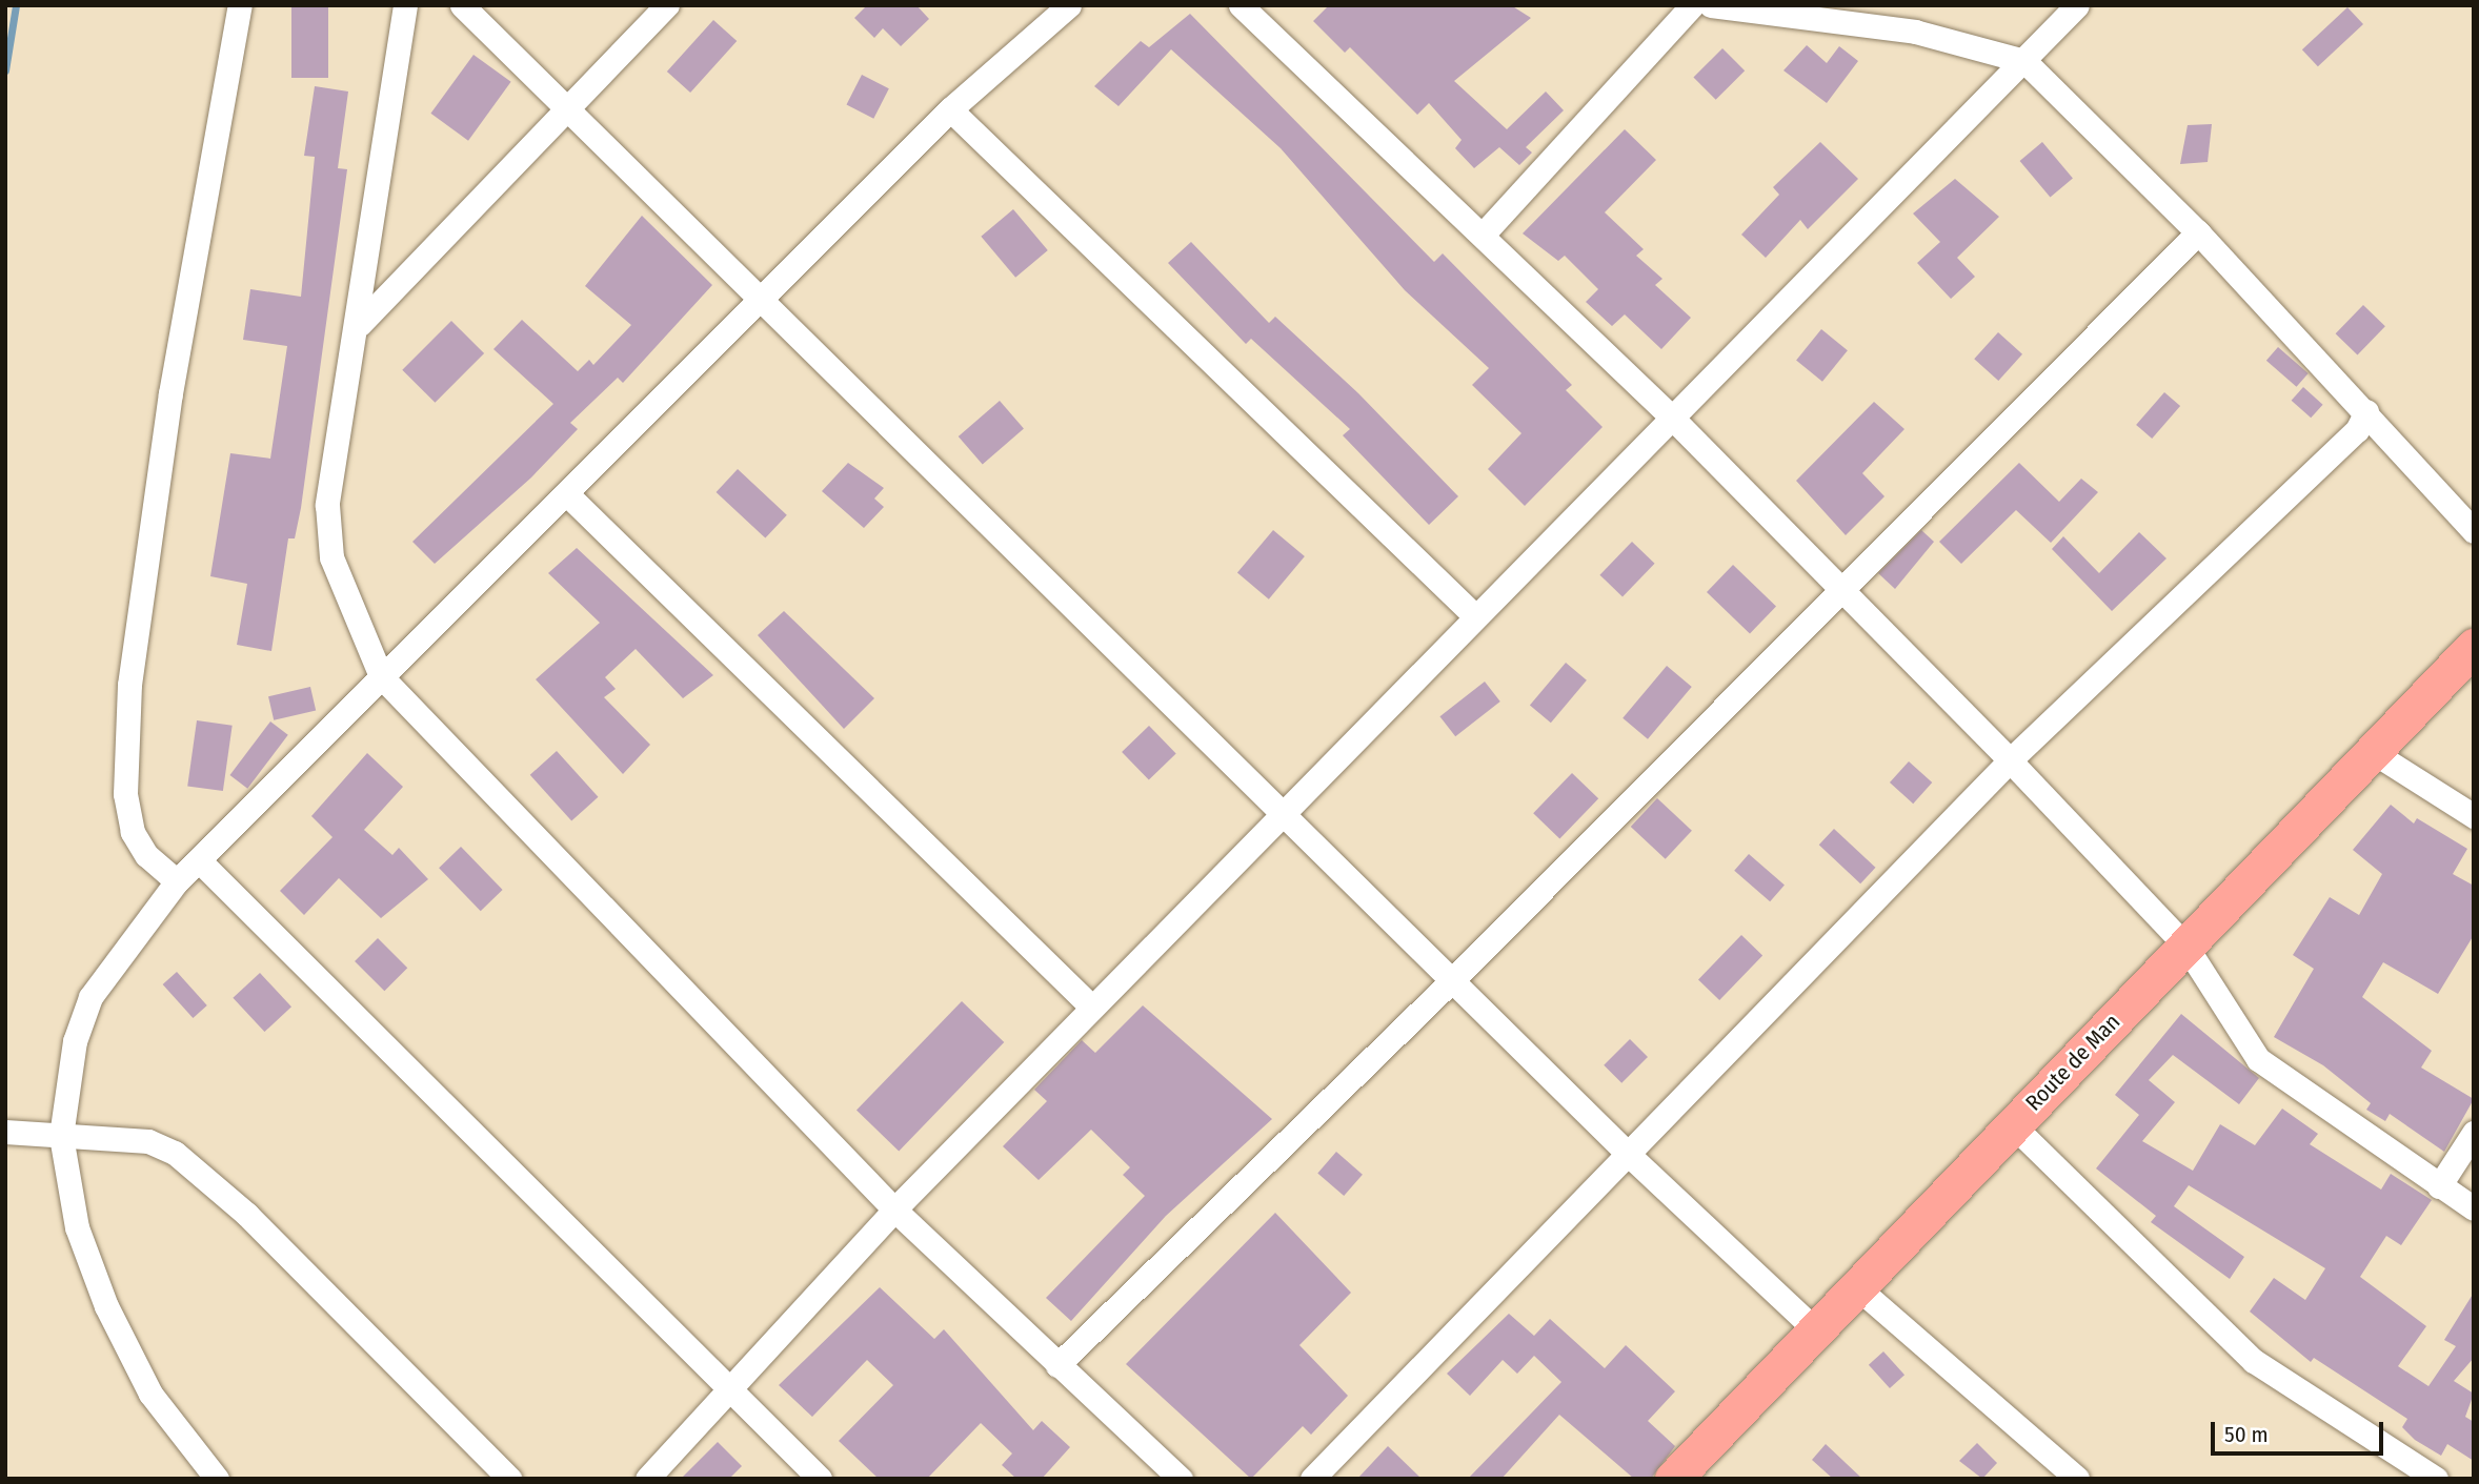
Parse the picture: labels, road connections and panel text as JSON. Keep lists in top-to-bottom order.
{
  "streets": {
    "highway": ["Route de Man"]
  },
  "scale_bar": "50 m"
}
